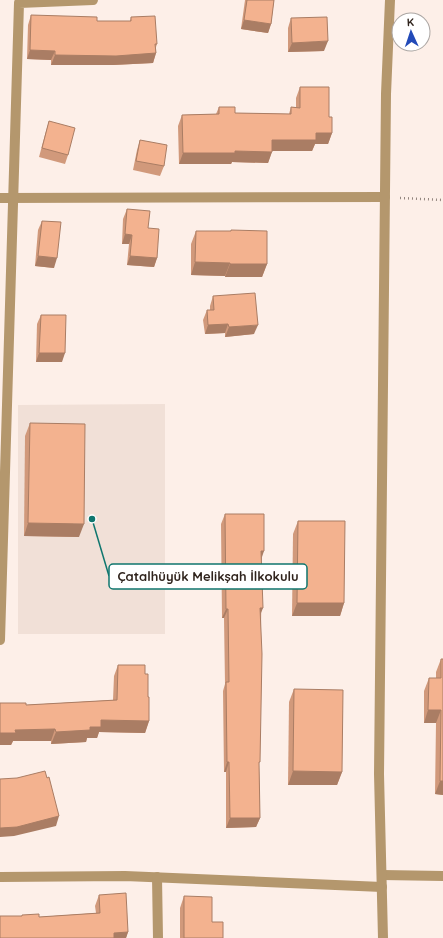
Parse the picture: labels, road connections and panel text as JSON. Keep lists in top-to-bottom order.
{
  "places": ["Çatalhüyük Melikşah İlkokulu"],
  "north": "top"
}
